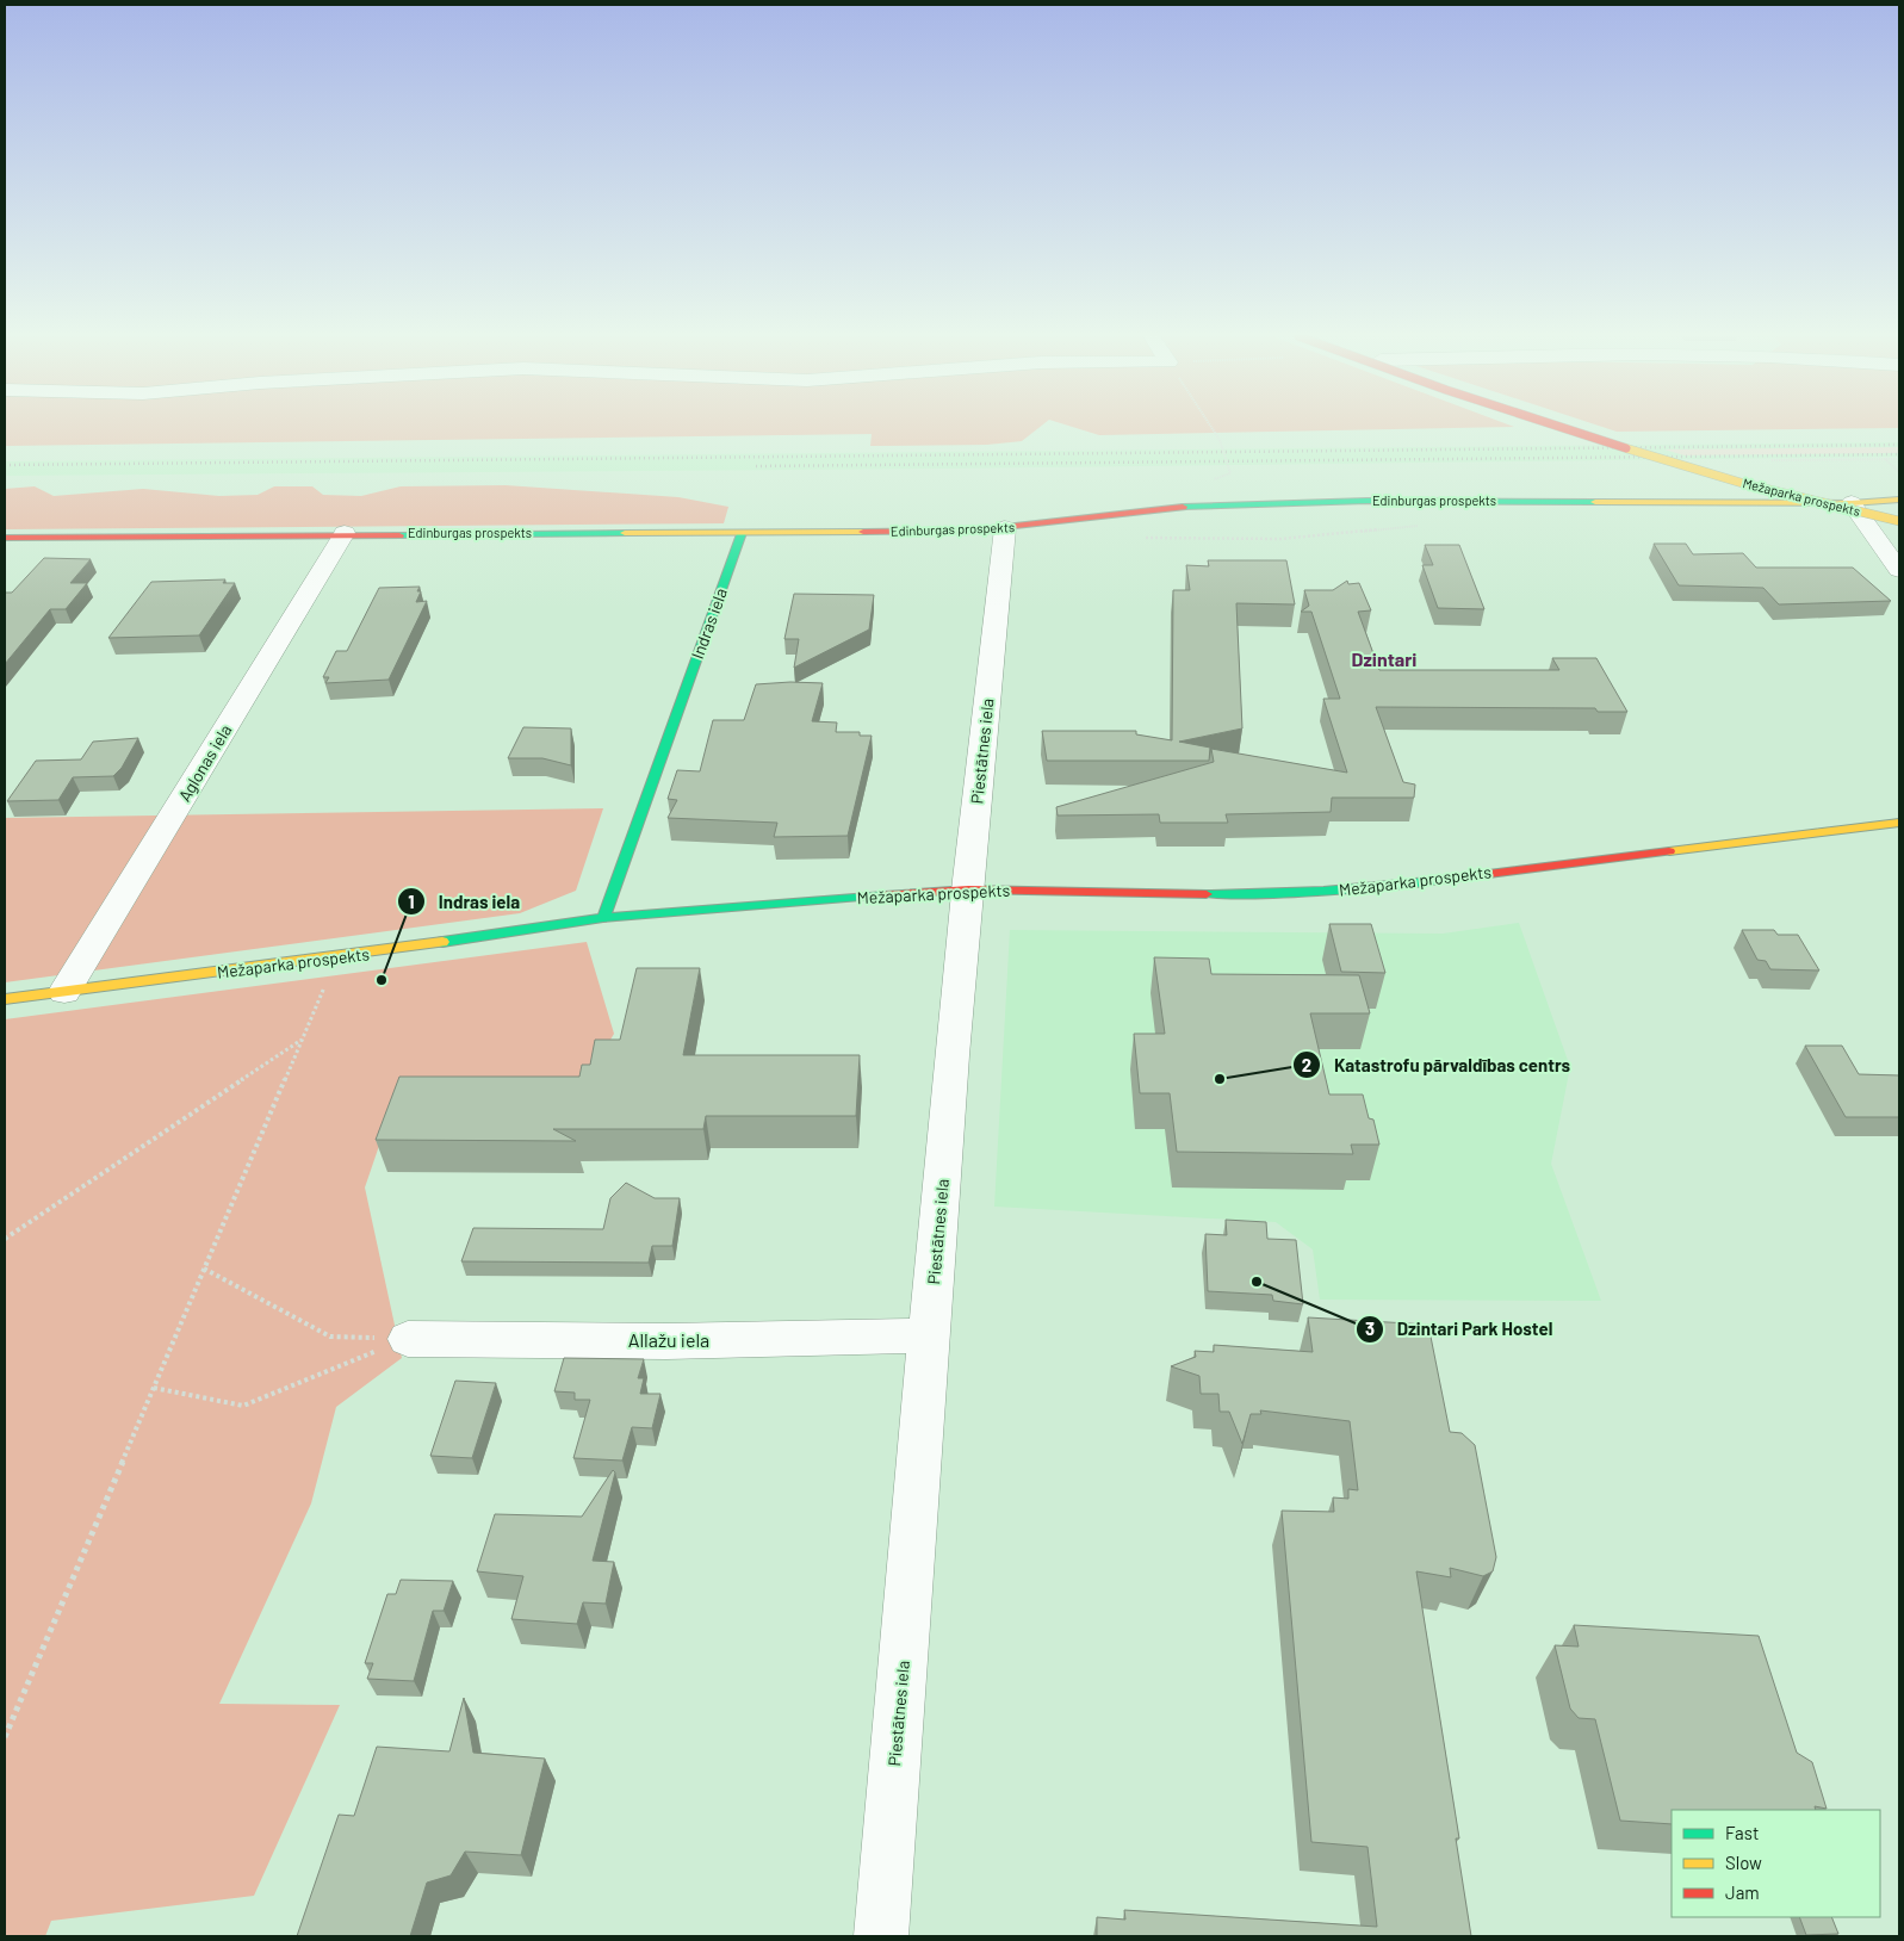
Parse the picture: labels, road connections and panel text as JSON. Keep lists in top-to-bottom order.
{
  "streets": {
    "street": [
      "Mežaparka prospekts",
      "Edinburgas prospekts",
      "Indras iela",
      "Piestātnes iela",
      "Aglonas iela",
      "Allažu iela"
    ]
  },
  "crossings": [
    ["Mežaparka prospekts", "Indras iela"],
    ["Mežaparka prospekts", "Piestātnes iela"],
    ["Mežaparka prospekts", "Aglonas iela"],
    ["Edinburgas prospekts", "Indras iela"],
    ["Edinburgas prospekts", "Piestātnes iela"],
    ["Edinburgas prospekts", "Aglonas iela"],
    ["Piestātnes iela", "Allažu iela"]
  ],
  "districts": ["Dzintari"],
  "places": ["Indras iela", "Katastrofu pārvaldības centrs", "Dzintari Park Hostel"],
  "legend": ["Fast", "Slow", "Jam"]
}
